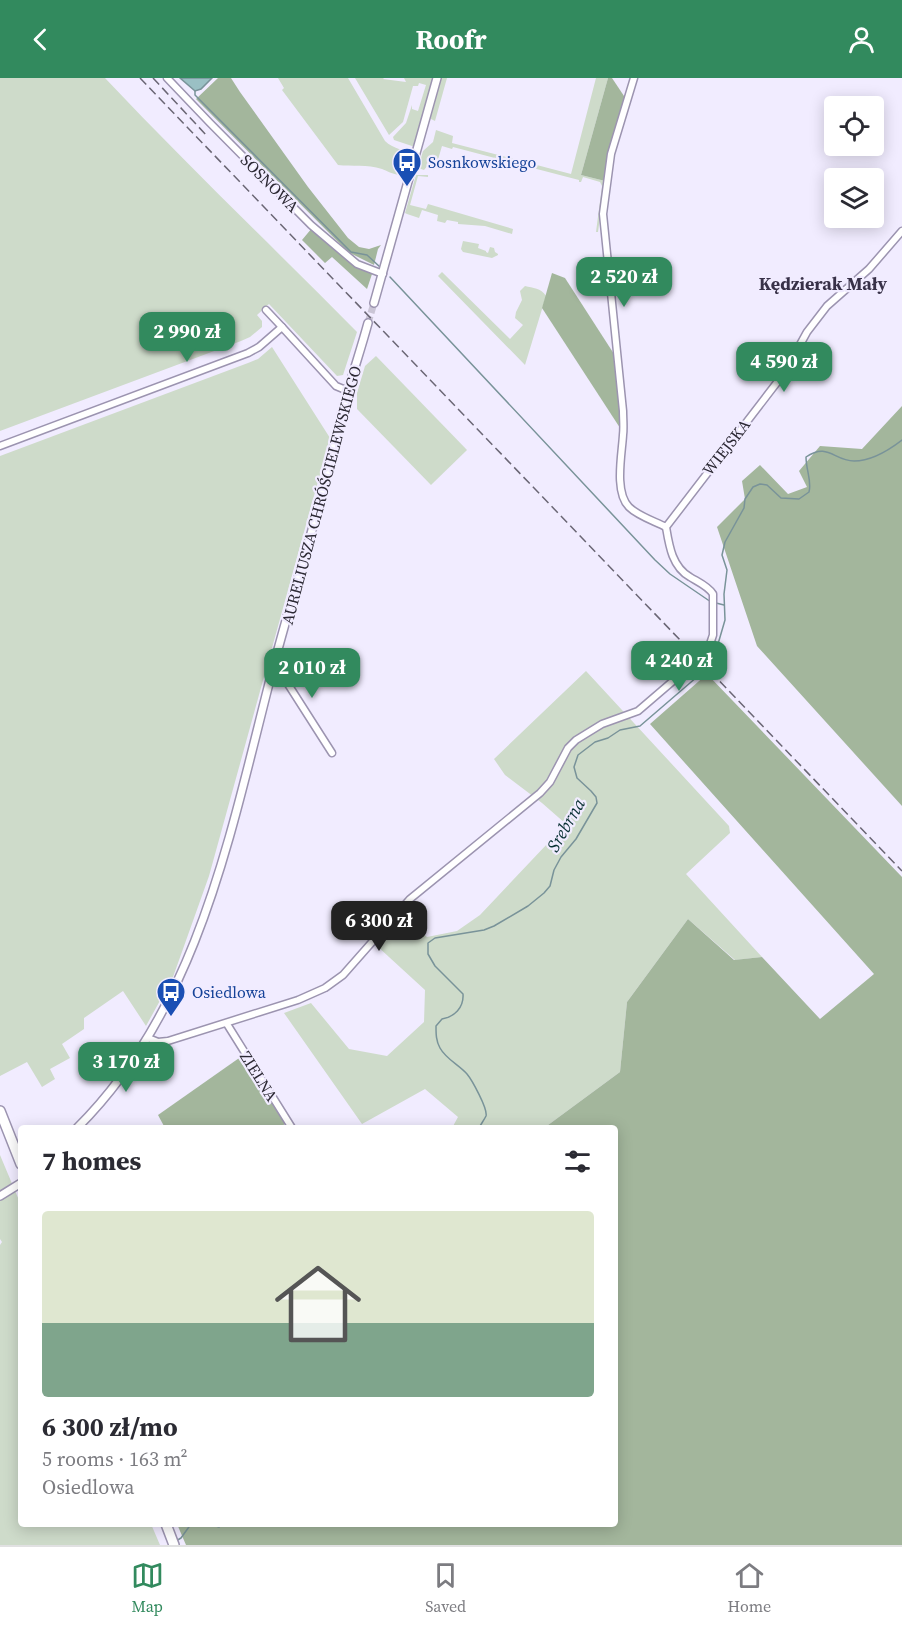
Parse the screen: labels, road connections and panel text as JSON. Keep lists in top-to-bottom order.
{
  "streets": {
    "street": [
      "SOSNOWA",
      "WIEJSKA",
      "AURELIUSZA CHRÓŚCIELEWSKIEGO",
      "ZIELNA"
    ]
  },
  "districts": ["Kędzierak Mały"],
  "water": ["Srebrna"],
  "places": {
    "bus stop": ["Sosnkowskiego", "Osiedlowa"]
  },
  "page": {
    "header": "Roofr",
    "price": [
      "2 520 zł",
      "2 990 zł",
      "4 590 zł",
      "4 240 zł",
      "2 010 zł",
      "6 300 zł",
      "3 170 zł"
    ],
    "heading": "7 homes",
    "list": [
      {
        "name": "6 300 zł/mo",
        "note": "5 rooms · 163 m² · Osiedlowa"
      }
    ],
    "tabs": ["Map", "Saved", "Home"]
  }
}
